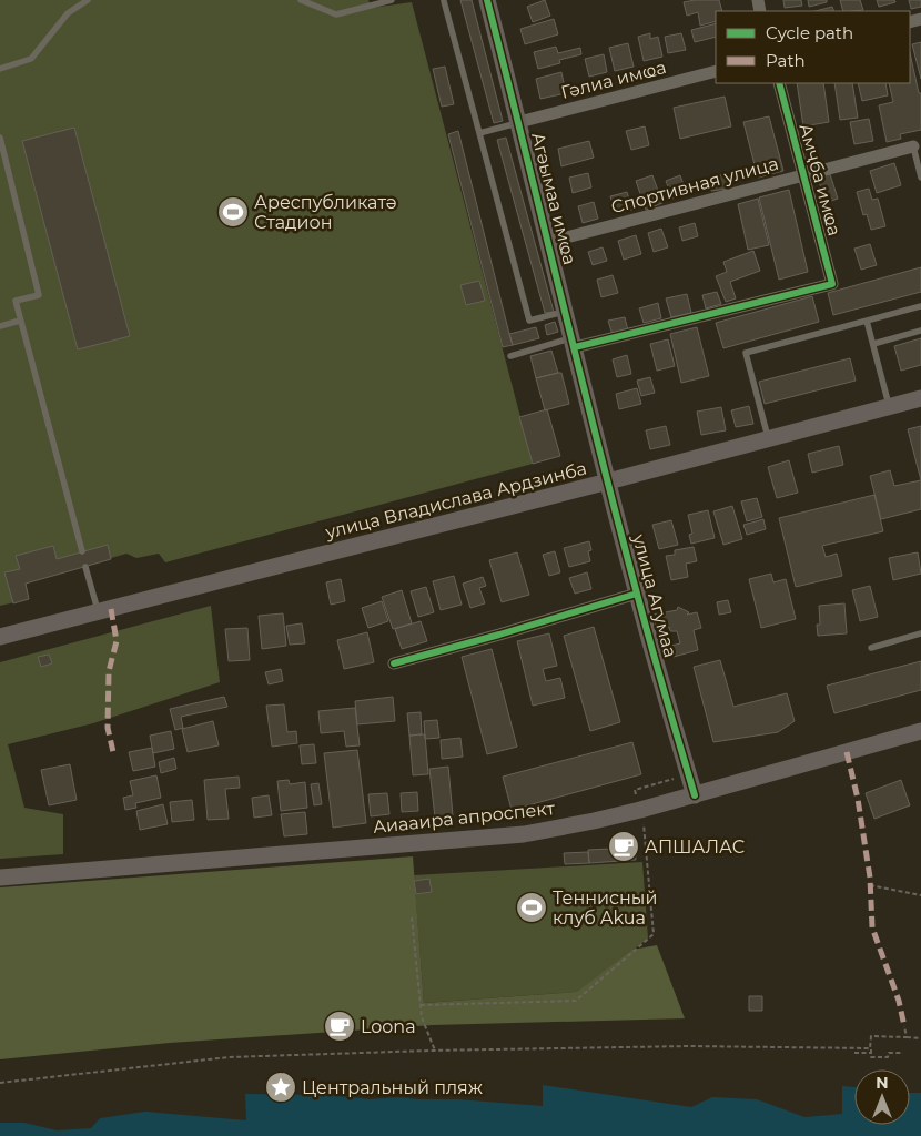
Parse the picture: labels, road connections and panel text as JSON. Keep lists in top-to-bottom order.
{
  "streets": {
    "main road": [
      "Агәымаа имҩа",
      "улица Владислава Ардзинба",
      "улица Агумаа",
      "Аиааира апроспект"
    ],
    "street": ["Гәлиа имҩа", "Амҷба имҩа", "Спортивная улица"]
  },
  "crossings": [
    ["Гәлиа имҩа", "Агәымаа имҩа"],
    ["Амҷба имҩа", "Спортивная улица"],
    ["Амҷба имҩа", "Агәымаа имҩа"],
    ["Спортивная улица", "Агәымаа имҩа"],
    ["Агәымаа имҩа", "улица Агумаа"],
    ["улица Владислава Ардзинба", "улица Агумаа"],
    ["улица Агумаа", "Аиааира апроспект"]
  ],
  "places": {
    "sports": ["Ареспубликатә Стадион", "Теннисный клуб Akua"],
    "cafe": ["АПШАЛАС", "Loona"],
    "place": ["Центральный пляж"]
  },
  "legend": ["Cycle path", "Path"],
  "north": "top"
}
